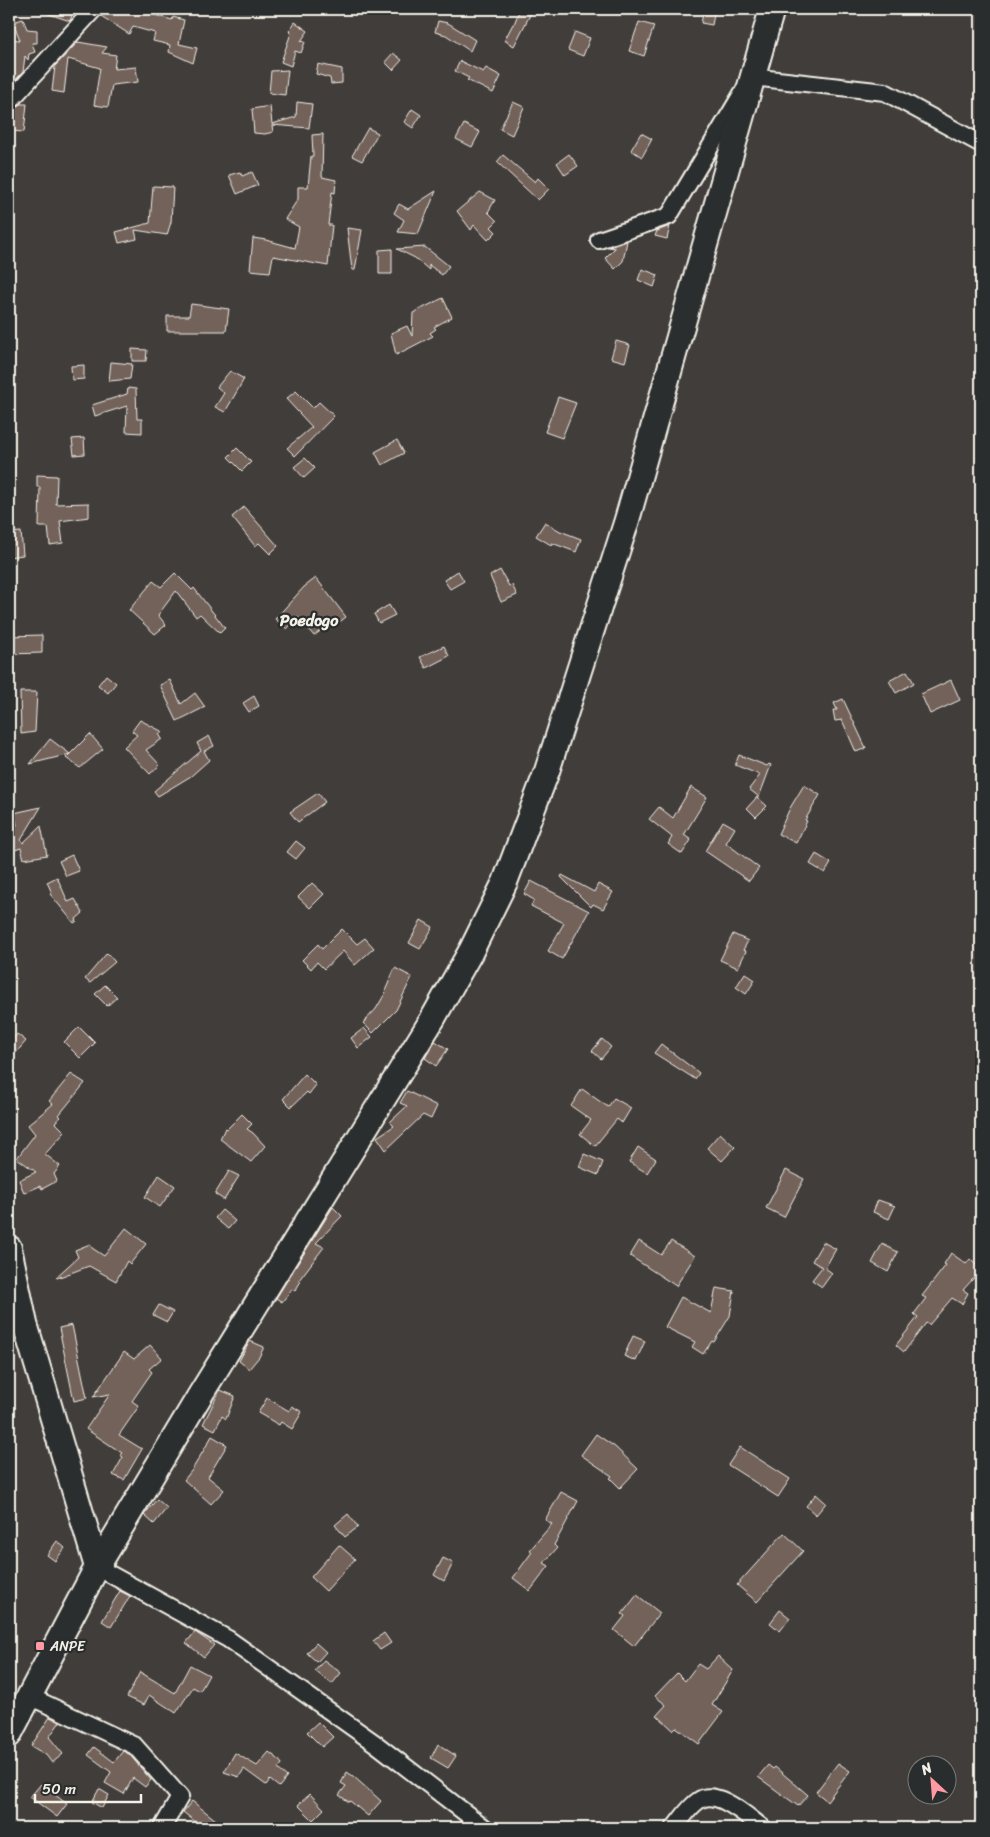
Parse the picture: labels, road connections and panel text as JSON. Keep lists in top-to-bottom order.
{
  "districts": ["Poedogo"],
  "places": {
    "transit": ["ANPE"]
  },
  "scale_bar": "50 m",
  "north": "top left"
}
